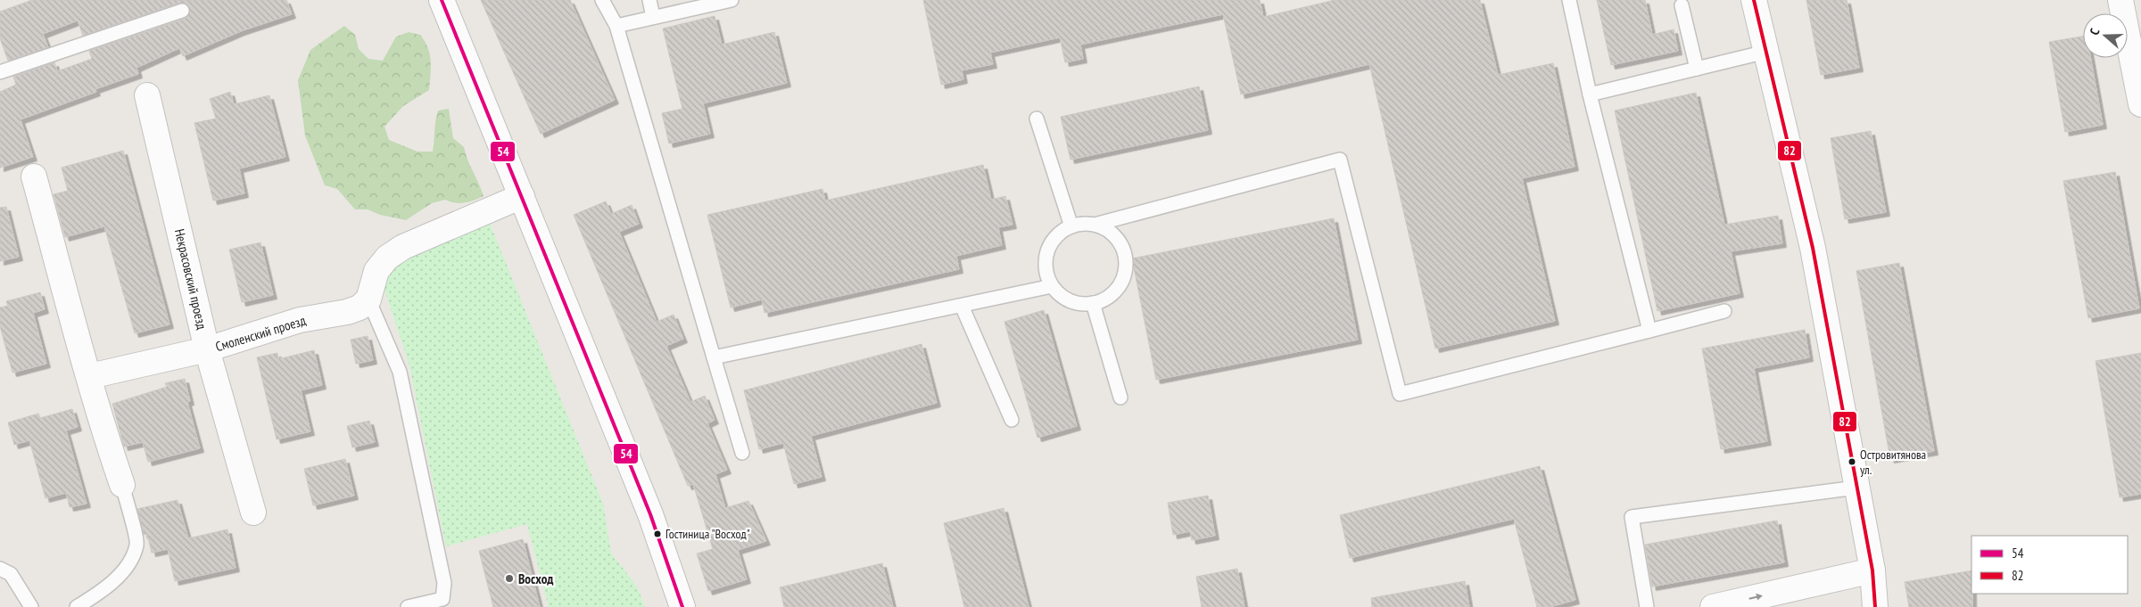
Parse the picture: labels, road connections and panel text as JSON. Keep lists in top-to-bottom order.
{
  "streets": {
    "street": ["Некрасовский проезд", "Смоленский проезд"]
  },
  "crossings": [
    ["Некрасовский проезд", "Смоленский проезд"]
  ],
  "places": ["Островитянова ул.", "Гостиница \"Восход\"", "Восход"],
  "lines": ["transit line 54", "transit line 82"],
  "legend": ["54", "82"],
  "north": "left"
}
